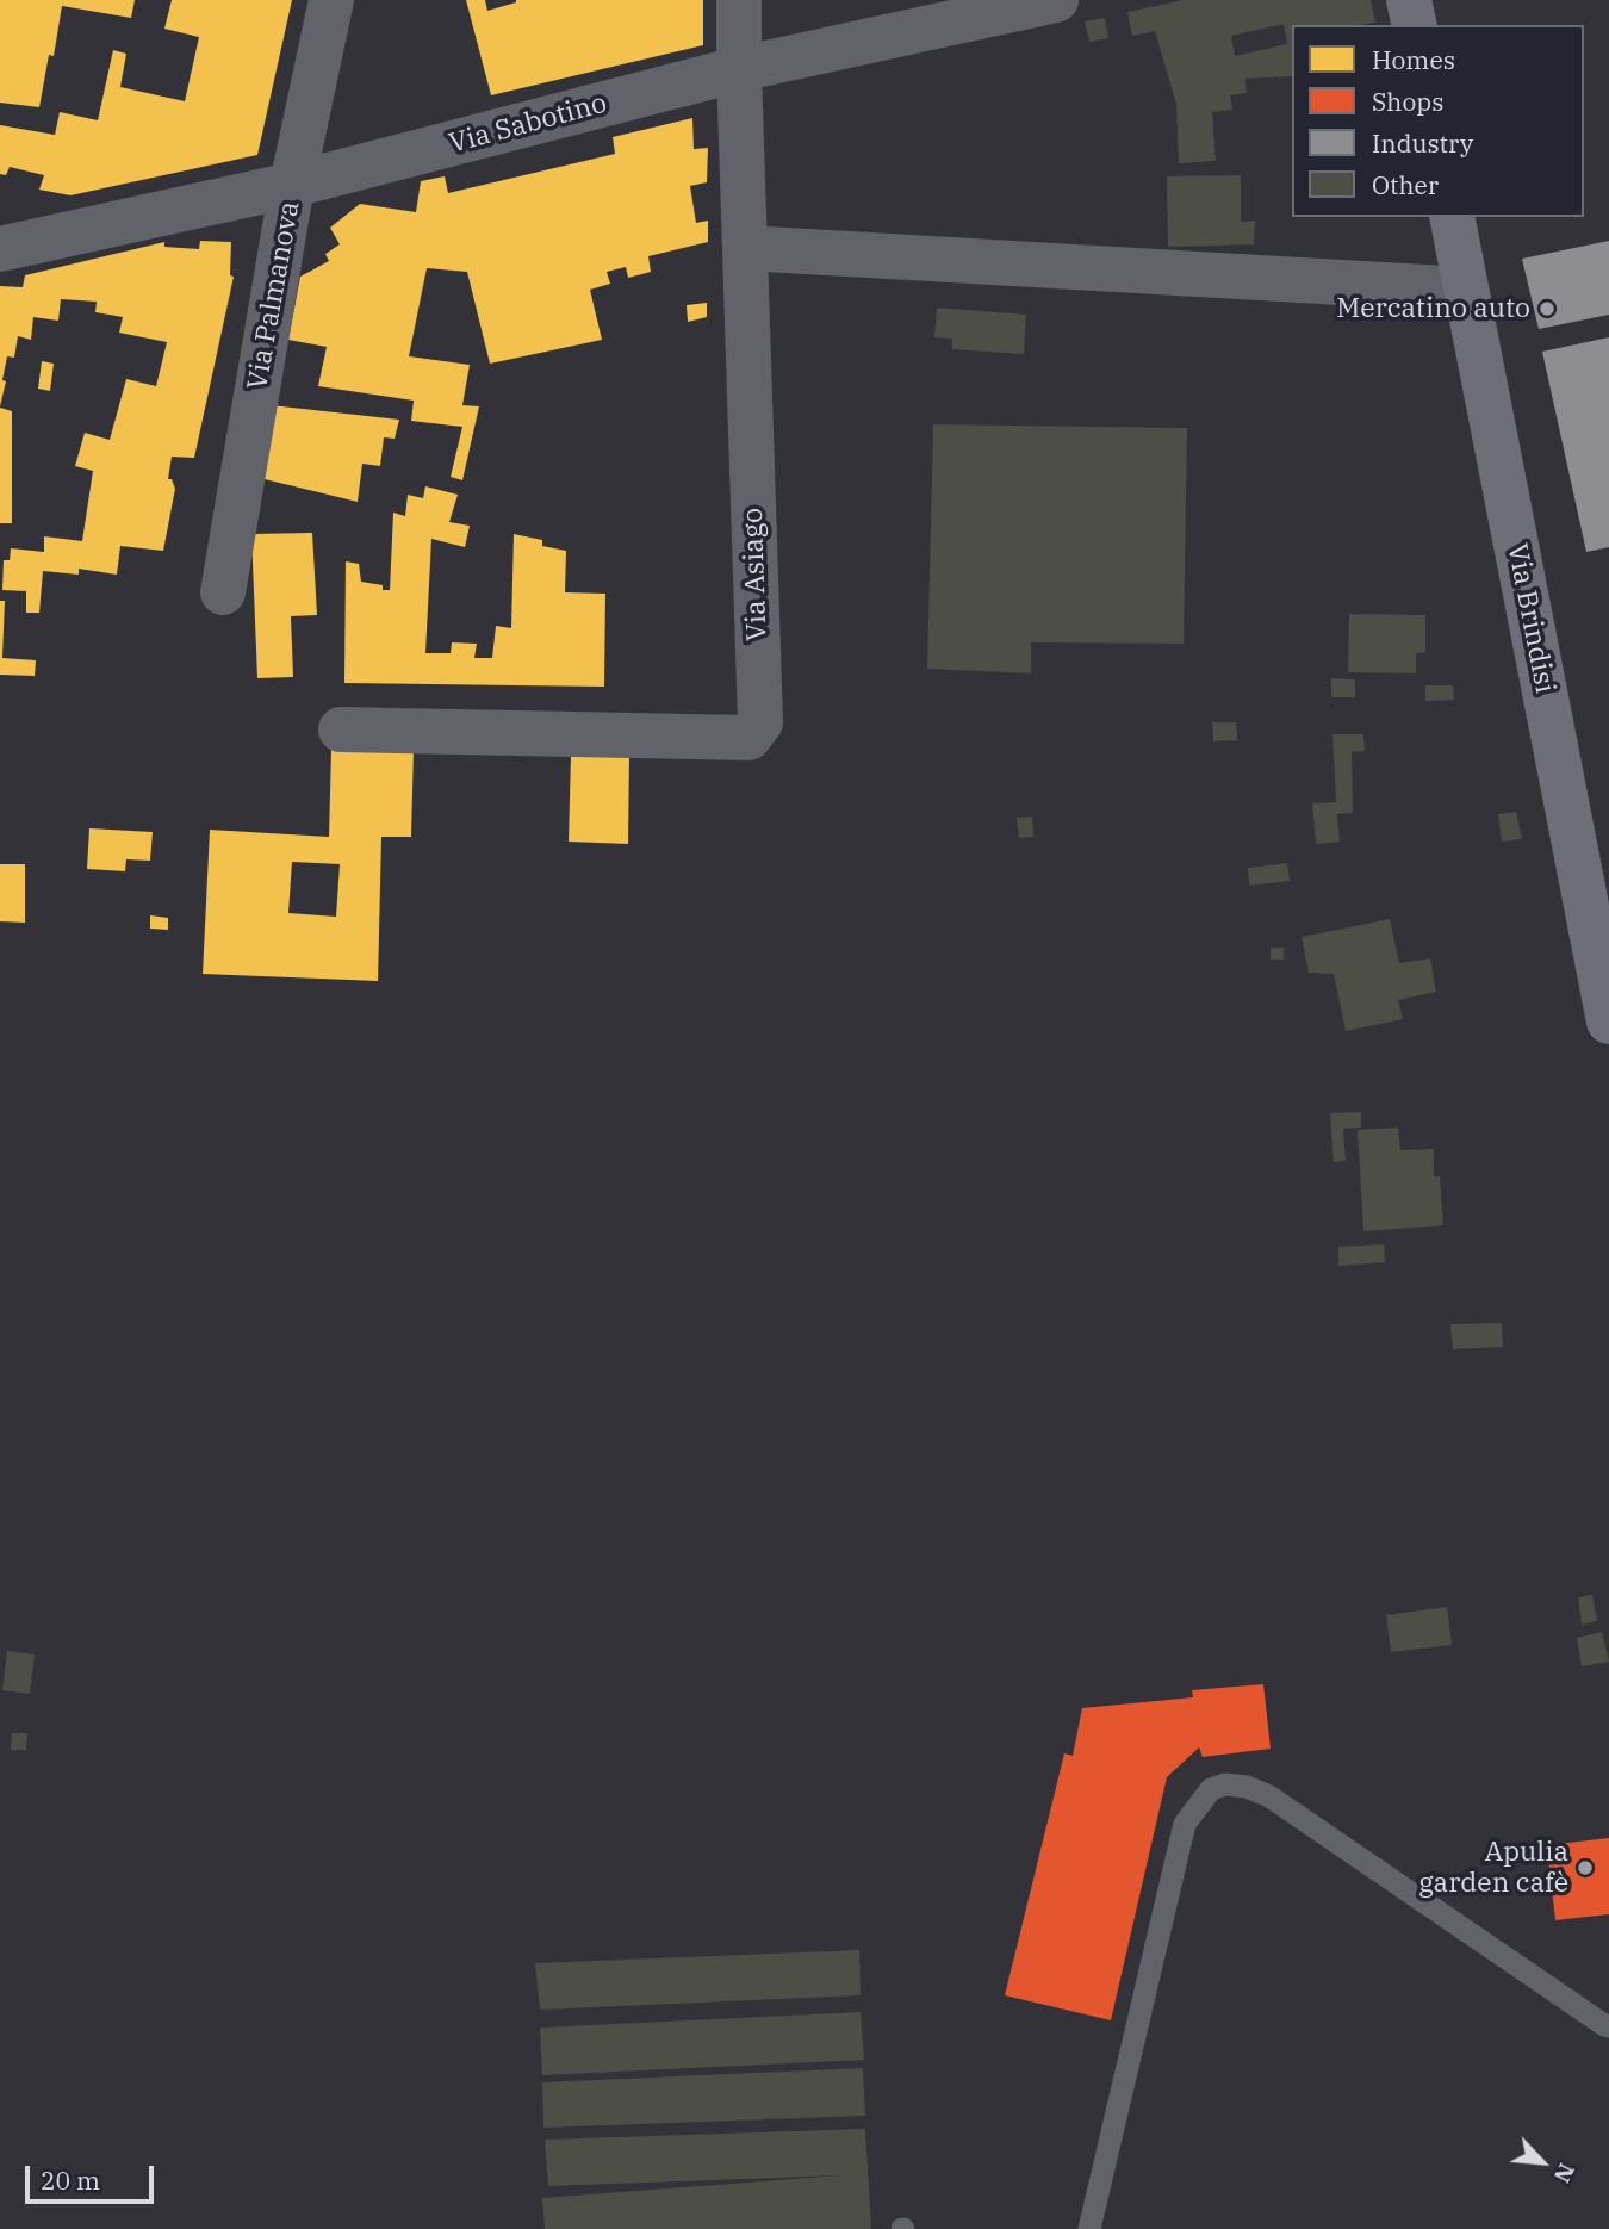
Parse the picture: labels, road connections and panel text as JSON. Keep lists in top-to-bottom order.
{
  "streets": {
    "main road": ["Via Brindisi"],
    "street": ["Via Sabotino", "Via Palmanova", "Via Asiago"]
  },
  "crossings": [
    ["Via Sabotino", "Via Palmanova"],
    ["Via Sabotino", "Via Asiago"]
  ],
  "places": ["Mercatino auto", "Apulia garden cafè"],
  "legend": [
    "Homes",
    "Shops",
    "Industry",
    "Other"
  ],
  "scale_bar": "20 m",
  "north": "bottom right"
}
